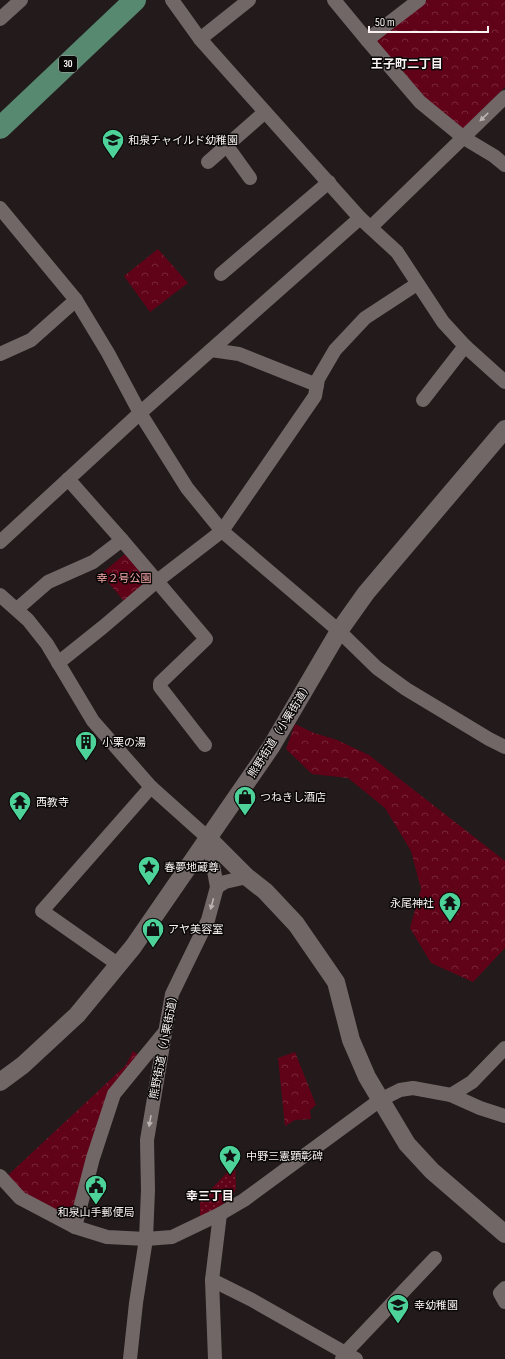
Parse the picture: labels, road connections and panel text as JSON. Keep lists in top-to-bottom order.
{
  "streets": {
    "main road": ["30"],
    "street": ["熊野街道（小栗街道）"]
  },
  "districts": ["王子町二丁目", "幸三丁目"],
  "parks": ["幸２号公園"],
  "places": {
    "school or university": ["和泉チャイルド幼稚園", "幸幼稚園"],
    "building": ["小栗の湯"],
    "shop": ["つねきし酒店", "アヤ美容室"],
    "temple": ["西教寺", "永尾神社"],
    "place": ["春夢地蔵尊", "中野三憲顕彰碑"],
    "public building": ["和泉山手郵便局"]
  },
  "scale_bar": "50 m"
}
